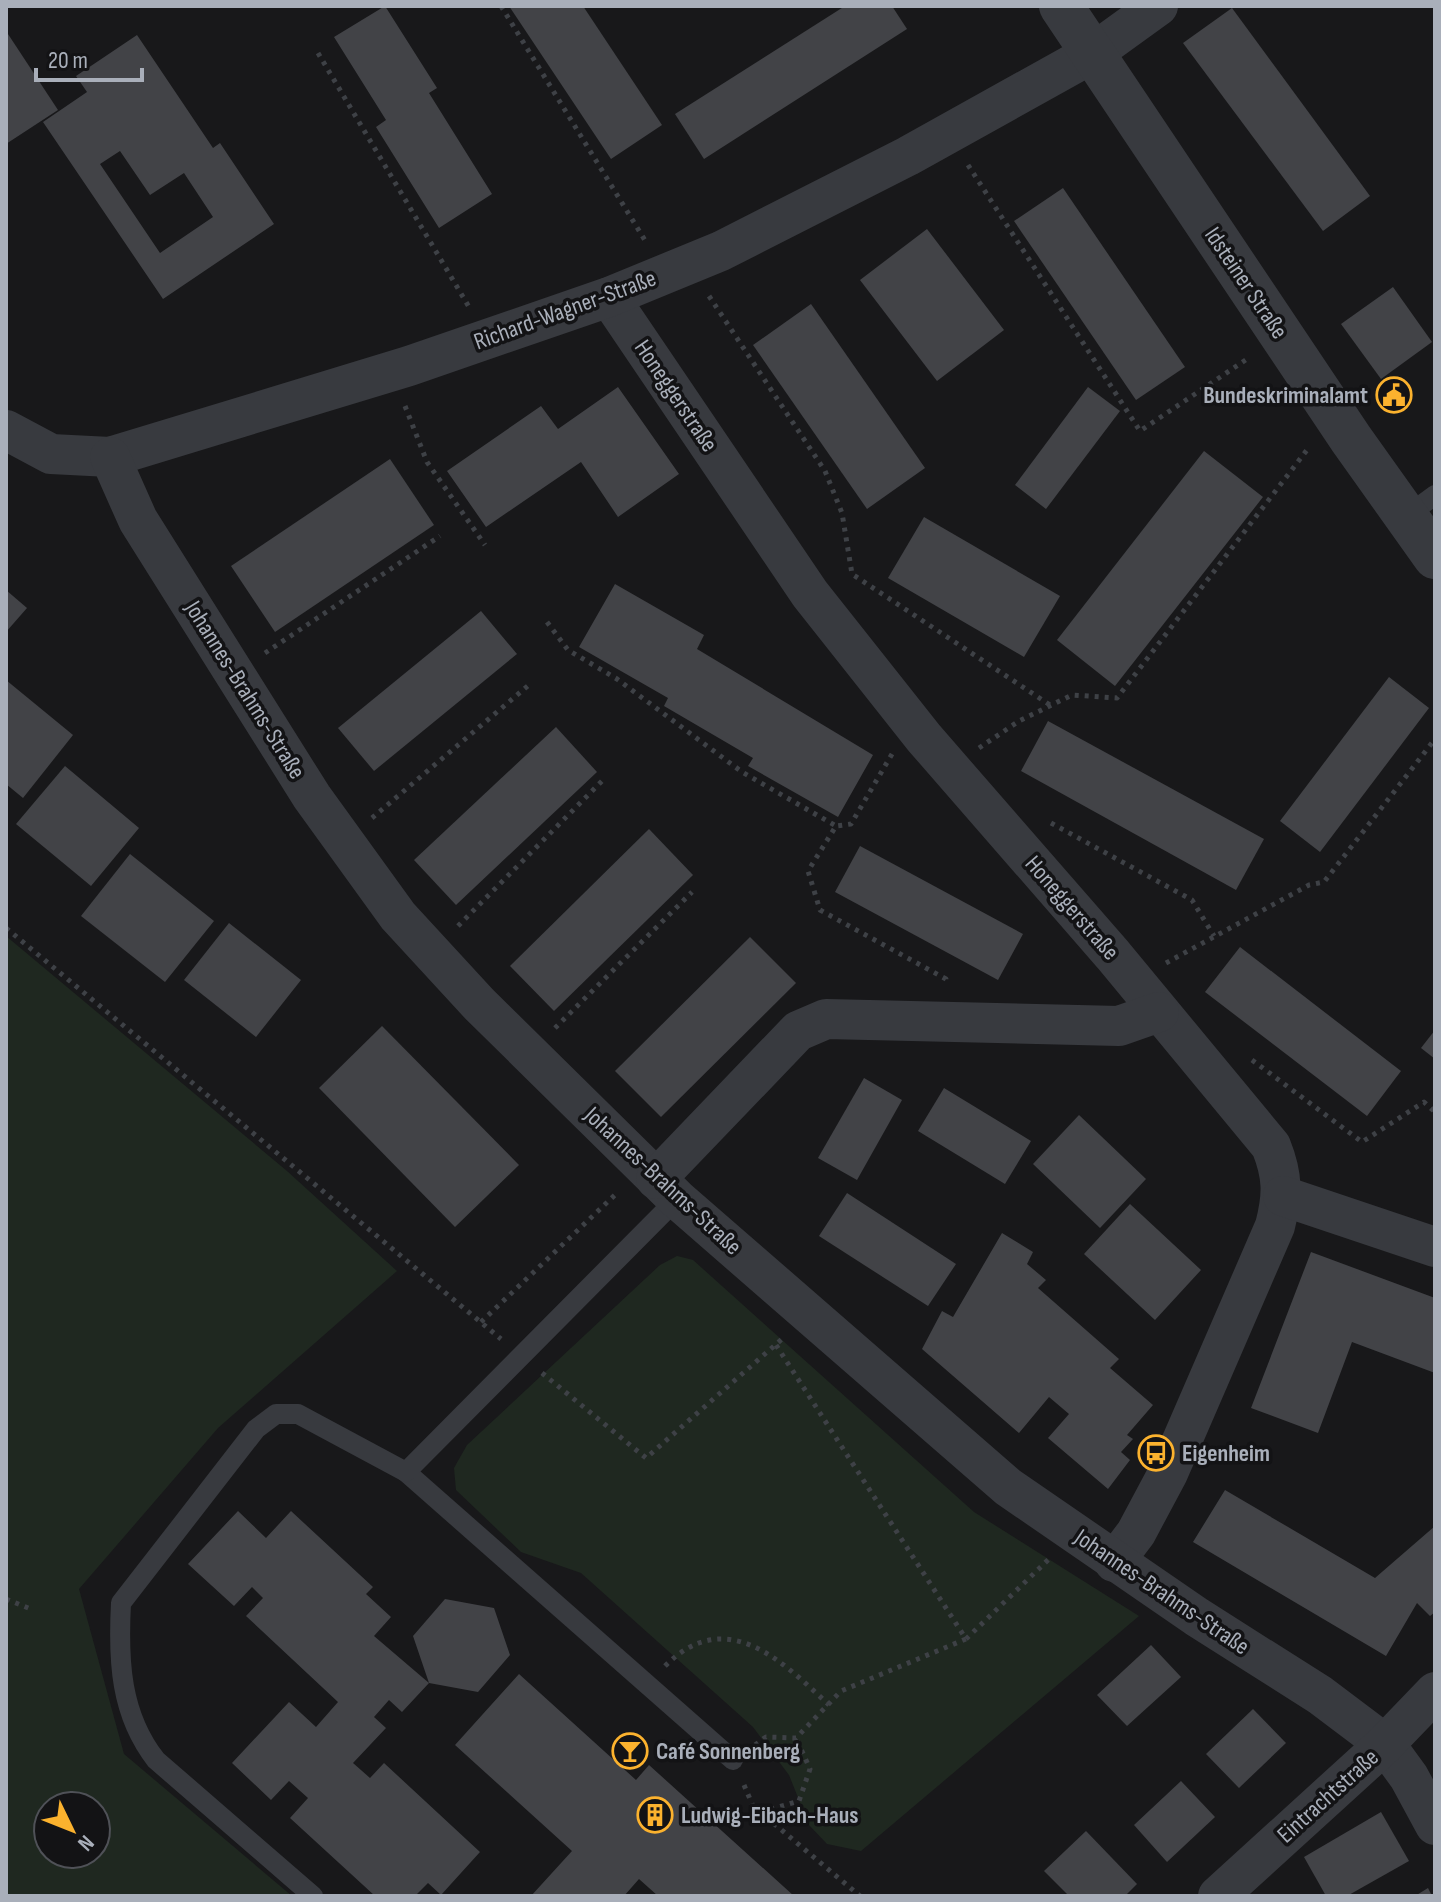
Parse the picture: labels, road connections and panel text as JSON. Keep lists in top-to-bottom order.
{
  "streets": {
    "street": [
      "Idsteiner Straße",
      "Richard-Wagner-Straße",
      "Honeggerstraße",
      "Johannes-Brahms-Straße",
      "Eintrachtstraße"
    ]
  },
  "crossings": [
    ["Idsteiner Straße", "Richard-Wagner-Straße"],
    ["Richard-Wagner-Straße", "Honeggerstraße"],
    ["Richard-Wagner-Straße", "Johannes-Brahms-Straße"],
    ["Honeggerstraße", "Johannes-Brahms-Straße"],
    ["Johannes-Brahms-Straße", "Eintrachtstraße"]
  ],
  "places": {
    "public building": ["Bundeskriminalamt"],
    "bus stop": ["Eigenheim"],
    "bar": ["Café Sonnenberg"],
    "building": ["Ludwig-Eibach-Haus"]
  },
  "scale_bar": "20 m",
  "north": "bottom right"
}
